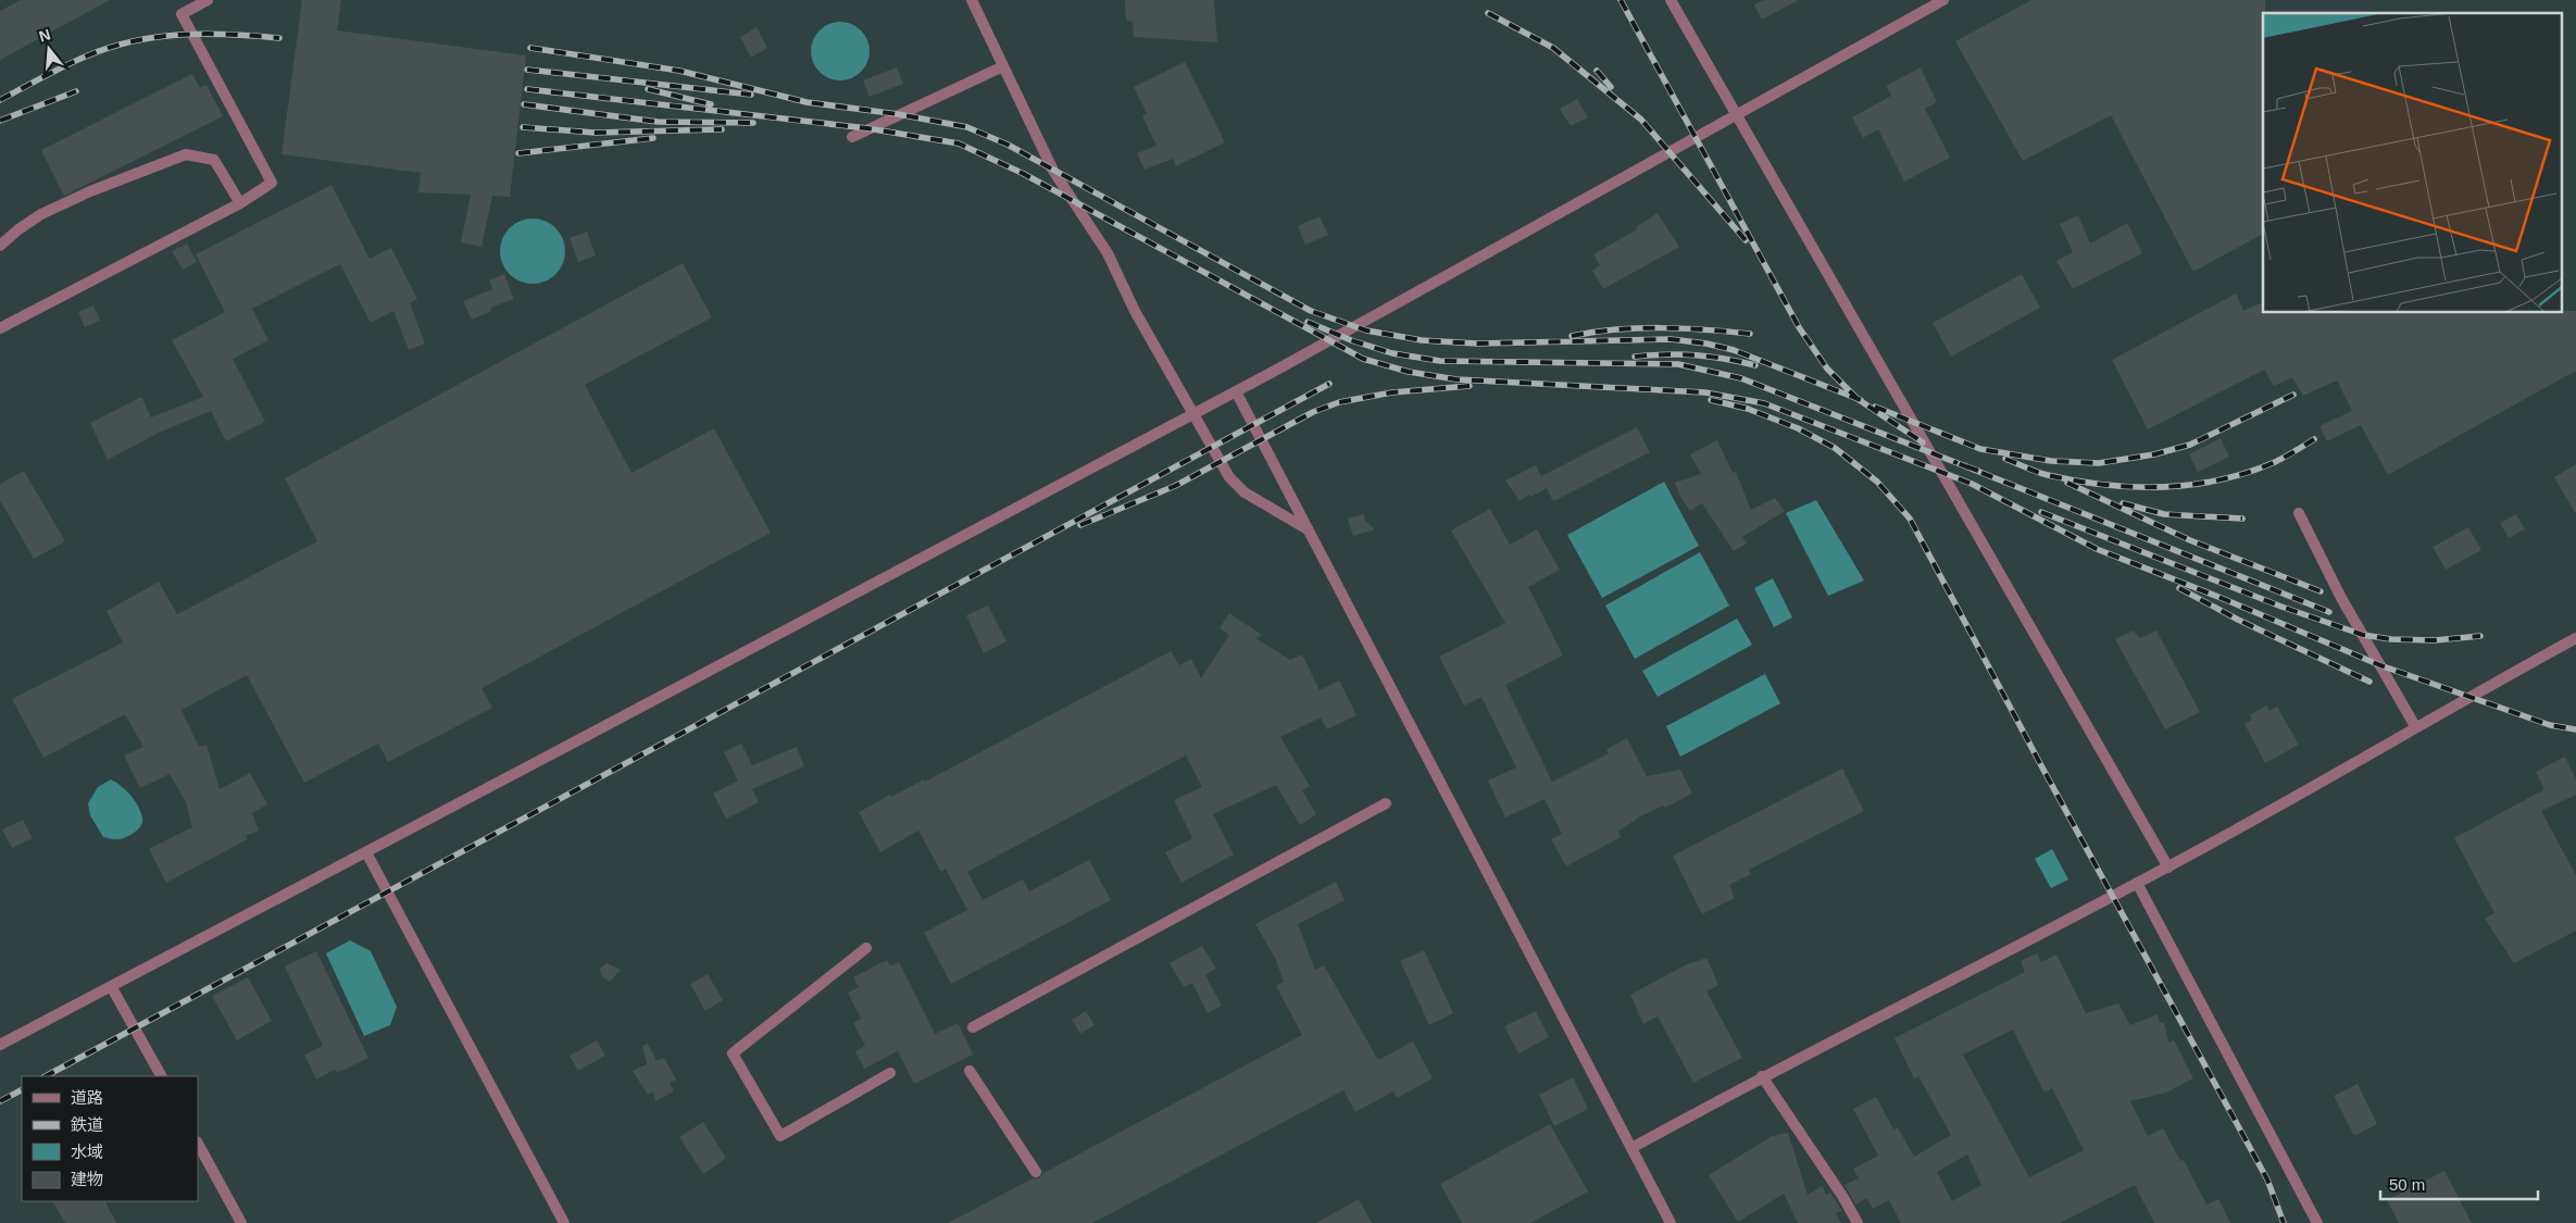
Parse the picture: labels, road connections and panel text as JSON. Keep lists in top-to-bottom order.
{
  "legend": [
    "道路",
    "鉄道",
    "水域",
    "建物"
  ],
  "scale_bar": "50 m",
  "north": "top"
}
